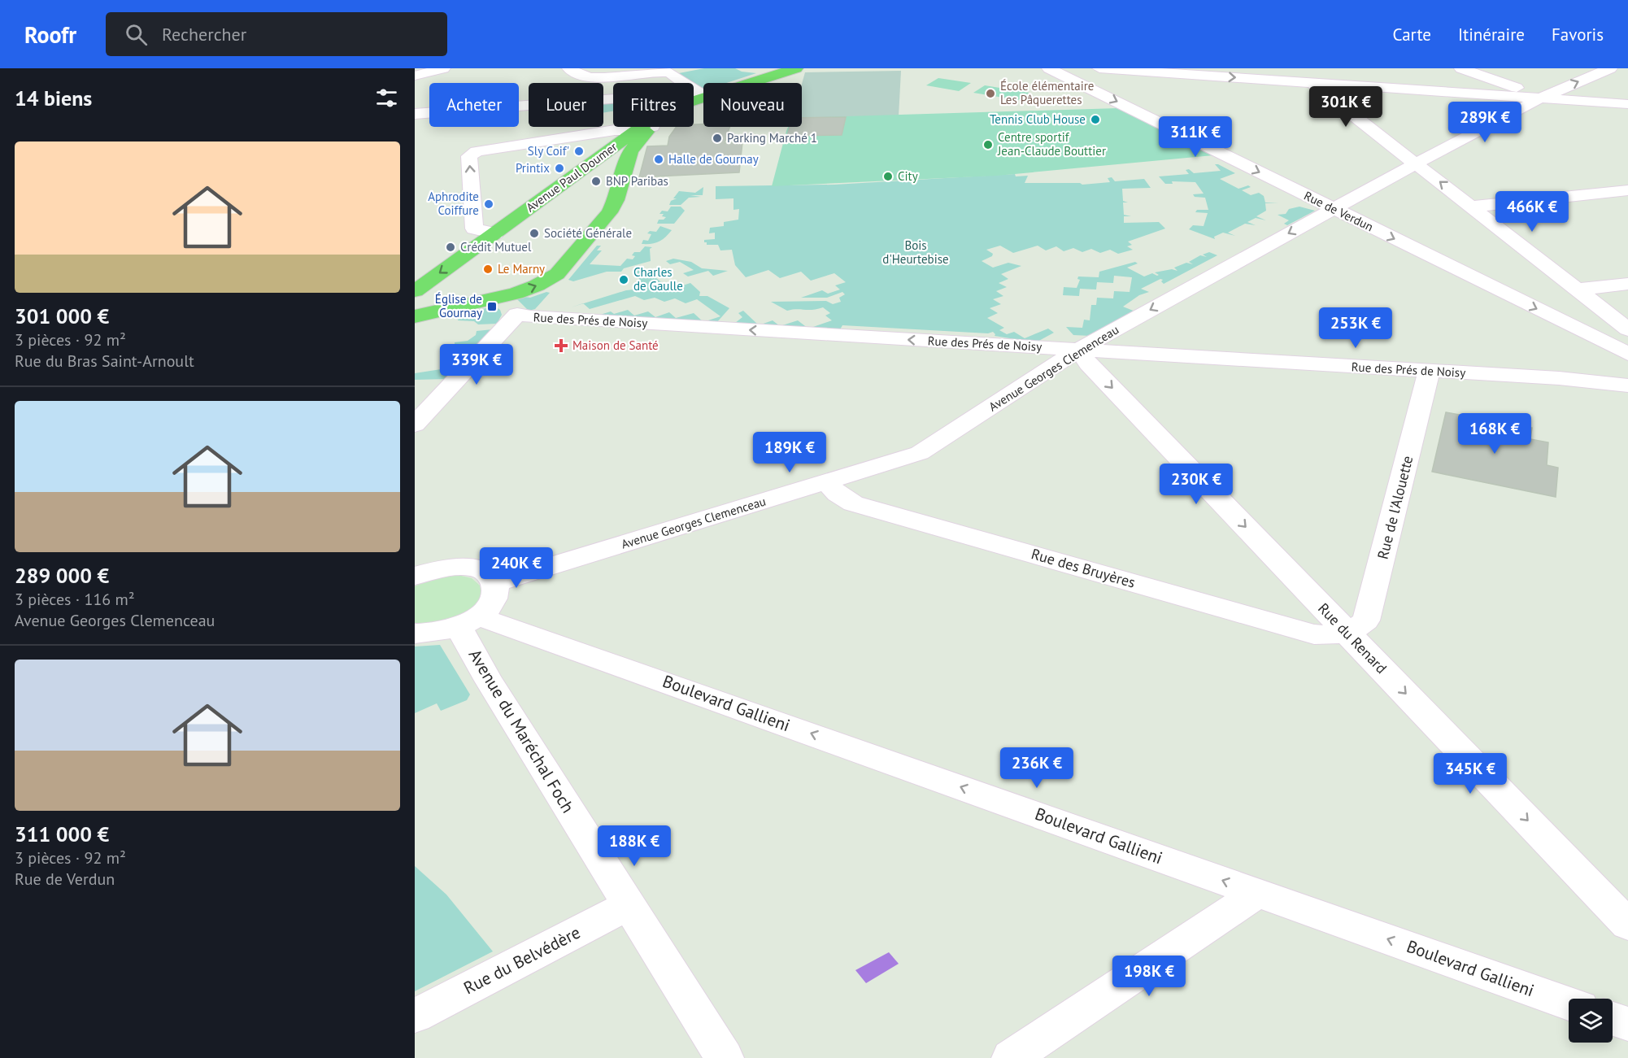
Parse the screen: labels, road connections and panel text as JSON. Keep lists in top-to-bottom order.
{
  "streets": {
    "main road": ["Avenue Paul Doumer"],
    "street": [
      "Rue de Verdun",
      "Rue des Prés de Noisy",
      "Avenue Georges Clemenceau",
      "Rue de l'Alouette",
      "Rue des Bruyères",
      "Rue du Renard",
      "Boulevard Gallieni",
      "Avenue du Maréchal Foch",
      "Rue du Belvédère"
    ]
  },
  "crossings": [
    ["Rue de Verdun", "Avenue Georges Clemenceau"],
    ["Rue des Prés de Noisy", "Avenue Georges Clemenceau"],
    ["Rue des Prés de Noisy", "Rue de l'Alouette"],
    ["Rue des Prés de Noisy", "Rue du Renard"],
    ["Avenue Georges Clemenceau", "Rue des Bruyères"],
    ["Avenue Georges Clemenceau", "Rue du Renard"],
    ["Rue de l'Alouette", "Rue des Bruyères"],
    ["Rue de l'Alouette", "Rue du Renard"],
    ["Rue des Bruyères", "Rue du Renard"],
    ["Boulevard Gallieni", "Avenue du Maréchal Foch"],
    ["Avenue du Maréchal Foch", "Rue du Belvédère"]
  ],
  "one_way": ["Rue des Prés de Noisy", "Rue du Renard", "Boulevard Gallieni"],
  "parks": ["Bois d'Heurtebise"],
  "places": {
    "other": [
      "École élémentaire Les Pâquerettes",
      "Tennis Club House",
      "Parking Marché 1",
      "Centre sportif Jean-Claude Bouttier",
      "Sly Coif'",
      "Halle de Gournay",
      "Printix",
      "City",
      "BNP Paribas",
      "Aphrodite Coiffure",
      "Société Générale",
      "Crédit Mutuel",
      "Le Marny",
      "Charles de Gaulle"
    ],
    "transit": ["Église de Gournay"],
    "health": ["Maison de Santé"]
  },
  "page": {
    "header": "Roofr",
    "search": "Rechercher",
    "nav": ["Carte", "Itinéraire", "Favoris"],
    "heading": "14 biens",
    "chip": [
      "Acheter",
      "Louer",
      "Filtres",
      "Nouveau"
    ],
    "price": [
      "301K €",
      "289K €",
      "311K €",
      "466K €",
      "253K €",
      "339K €",
      "168K €",
      "189K €",
      "230K €",
      "240K €",
      "236K €",
      "345K €",
      "188K €",
      "198K €"
    ],
    "list": [
      {
        "name": "301 000 €",
        "note": "3 pièces · 92 m² · Rue du Bras Saint-Arnoult"
      },
      {
        "name": "289 000 €",
        "note": "3 pièces · 116 m² · Avenue Georges Clemenceau"
      },
      {
        "name": "311 000 €",
        "note": "3 pièces · 92 m² · Rue de Verdun"
      }
    ]
  }
}
